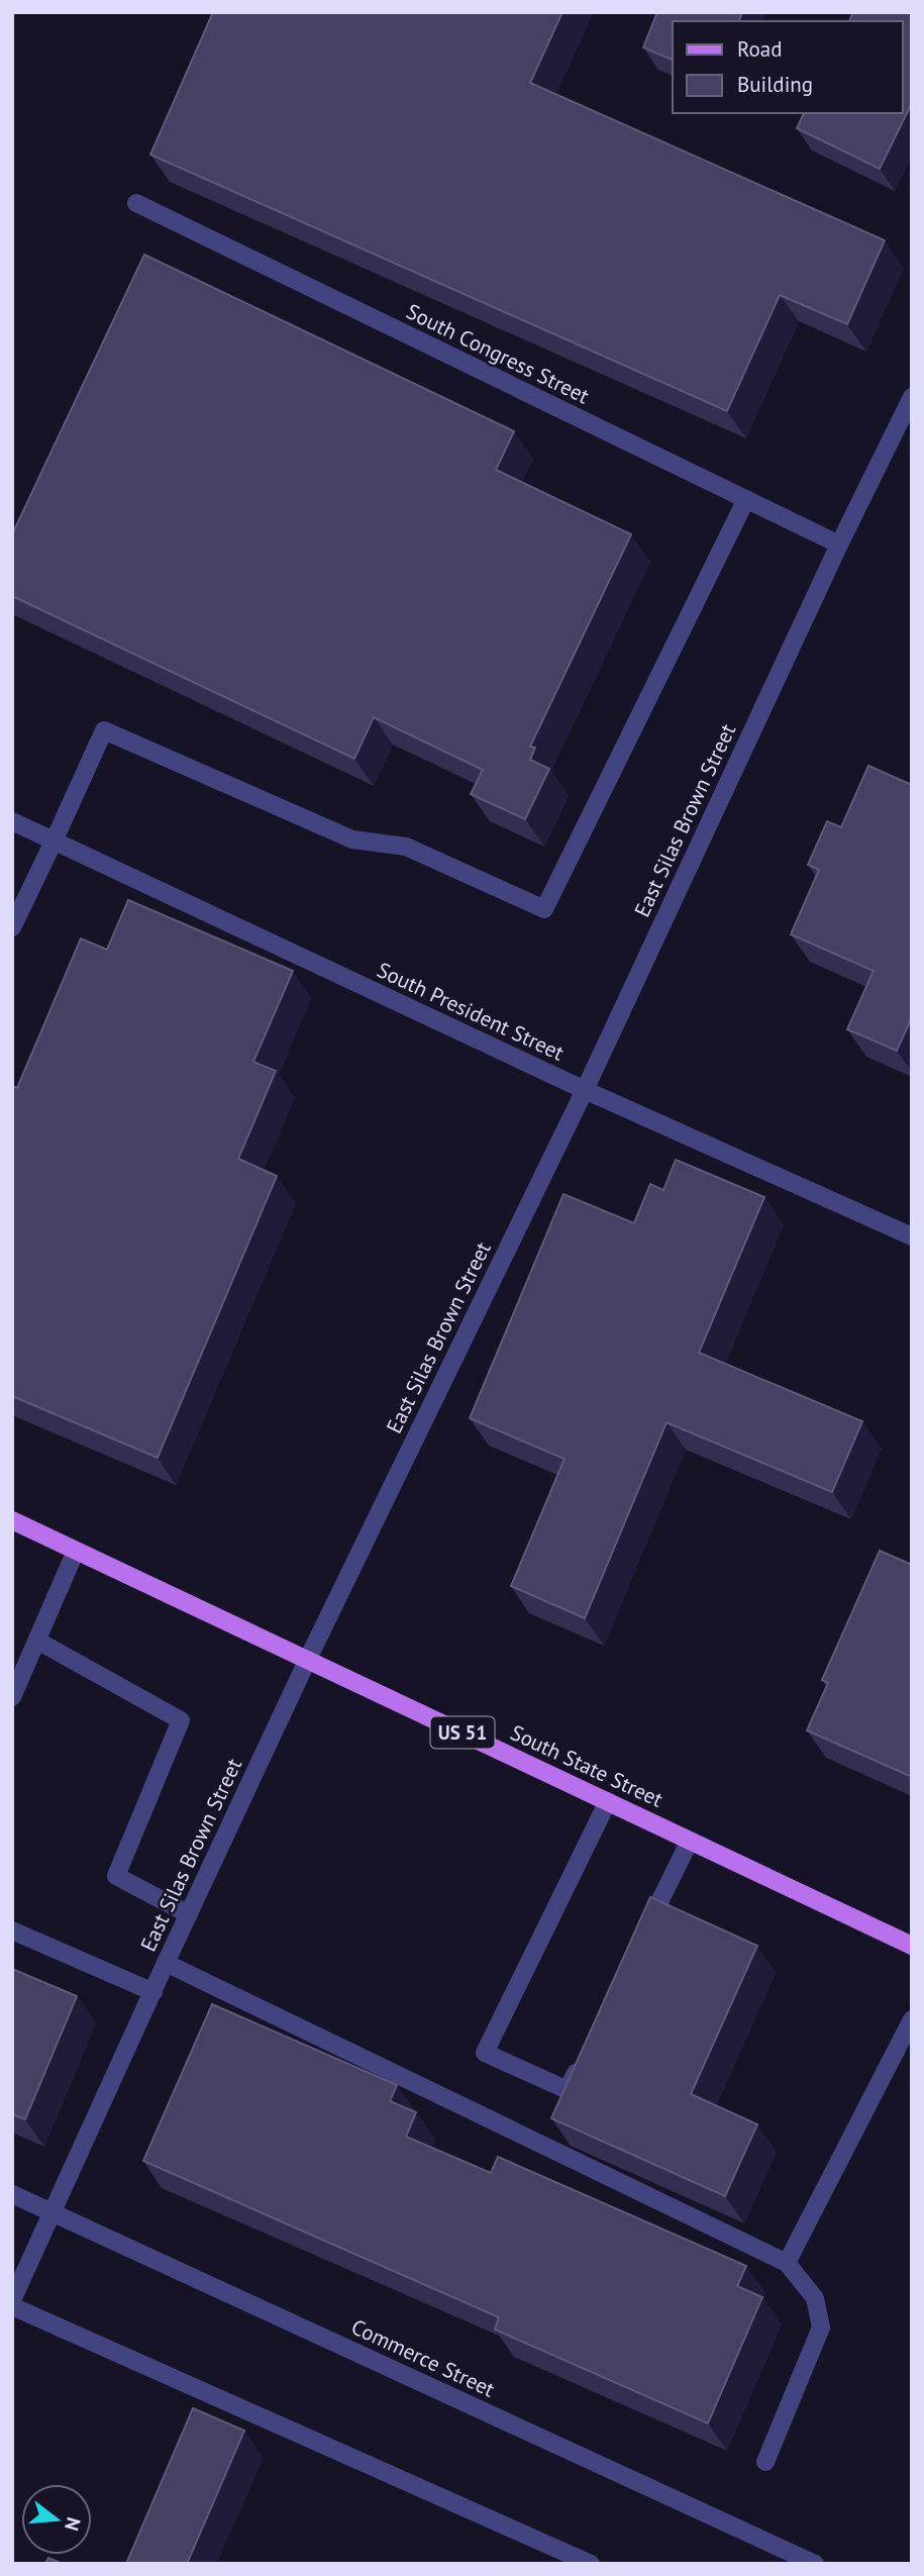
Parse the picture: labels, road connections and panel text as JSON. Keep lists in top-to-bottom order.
{
  "streets": {
    "main road": ["US 51", "South State Street"],
    "street": [
      "South Congress Street",
      "East Silas Brown Street",
      "South President Street",
      "Commerce Street"
    ]
  },
  "crossings": [
    ["South Congress Street", "East Silas Brown Street"],
    ["East Silas Brown Street", "South President Street"],
    ["East Silas Brown Street", "South State Street"],
    ["East Silas Brown Street", "Commerce Street"]
  ],
  "legend": ["Road", "Building"],
  "north": "right"
}
